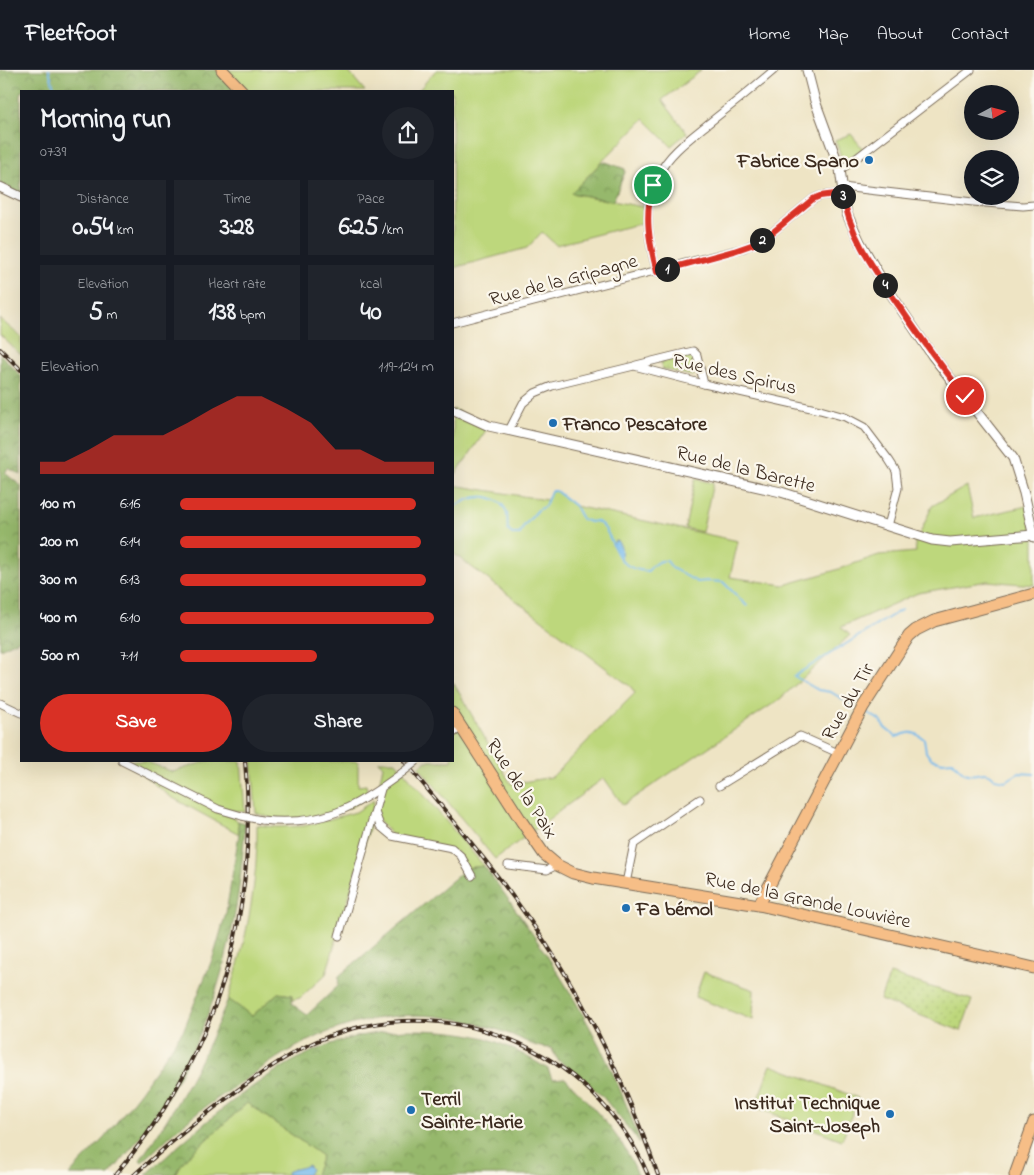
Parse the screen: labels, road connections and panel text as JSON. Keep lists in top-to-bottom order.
{
  "streets": {
    "main road": ["Rue du Tir", "Rue de la Paix", "Rue de la Grande Louvière"],
    "street": ["Rue de la Gripagne", "Rue des Spirus", "Rue de la Barette"]
  },
  "crossings": [
    ["Rue des Spirus", "Rue de la Barette"],
    ["Rue du Tir", "Rue de la Grande Louvière"],
    ["Rue de la Paix", "Rue de la Grande Louvière"]
  ],
  "places": [
    "Fabrice Spano",
    "Franco Pescatore",
    "Fa bémol",
    "Terril Sainte-Marie",
    "Institut Technique Saint-Joseph"
  ],
  "north": "right",
  "page": {
    "header": "Fleetfoot",
    "nav": [
      "Home",
      "Map",
      "About",
      "Contact"
    ],
    "heading": ["Morning run", "07:39"],
    "stats": [
      ["Distance", "0.54 km"],
      ["Time", "3:28"],
      ["Pace", "6:25 /km"],
      ["Elevation", "5 m"],
      ["Heart rate", "138 bpm"],
      ["kcal", "40"]
    ],
    "pins": [
      "3",
      "2",
      "1",
      "4"
    ],
    "chart": ["Elevation", "119–124 m"],
    "list": [
      {
        "name": "100 m",
        "note": "6:16"
      },
      {
        "name": "200 m",
        "note": "6:14"
      },
      {
        "name": "300 m",
        "note": "6:13"
      },
      {
        "name": "400 m",
        "note": "6:10"
      },
      {
        "name": "500 m",
        "note": "7:11"
      }
    ],
    "buttons": ["Save", "Share"]
  }
}
